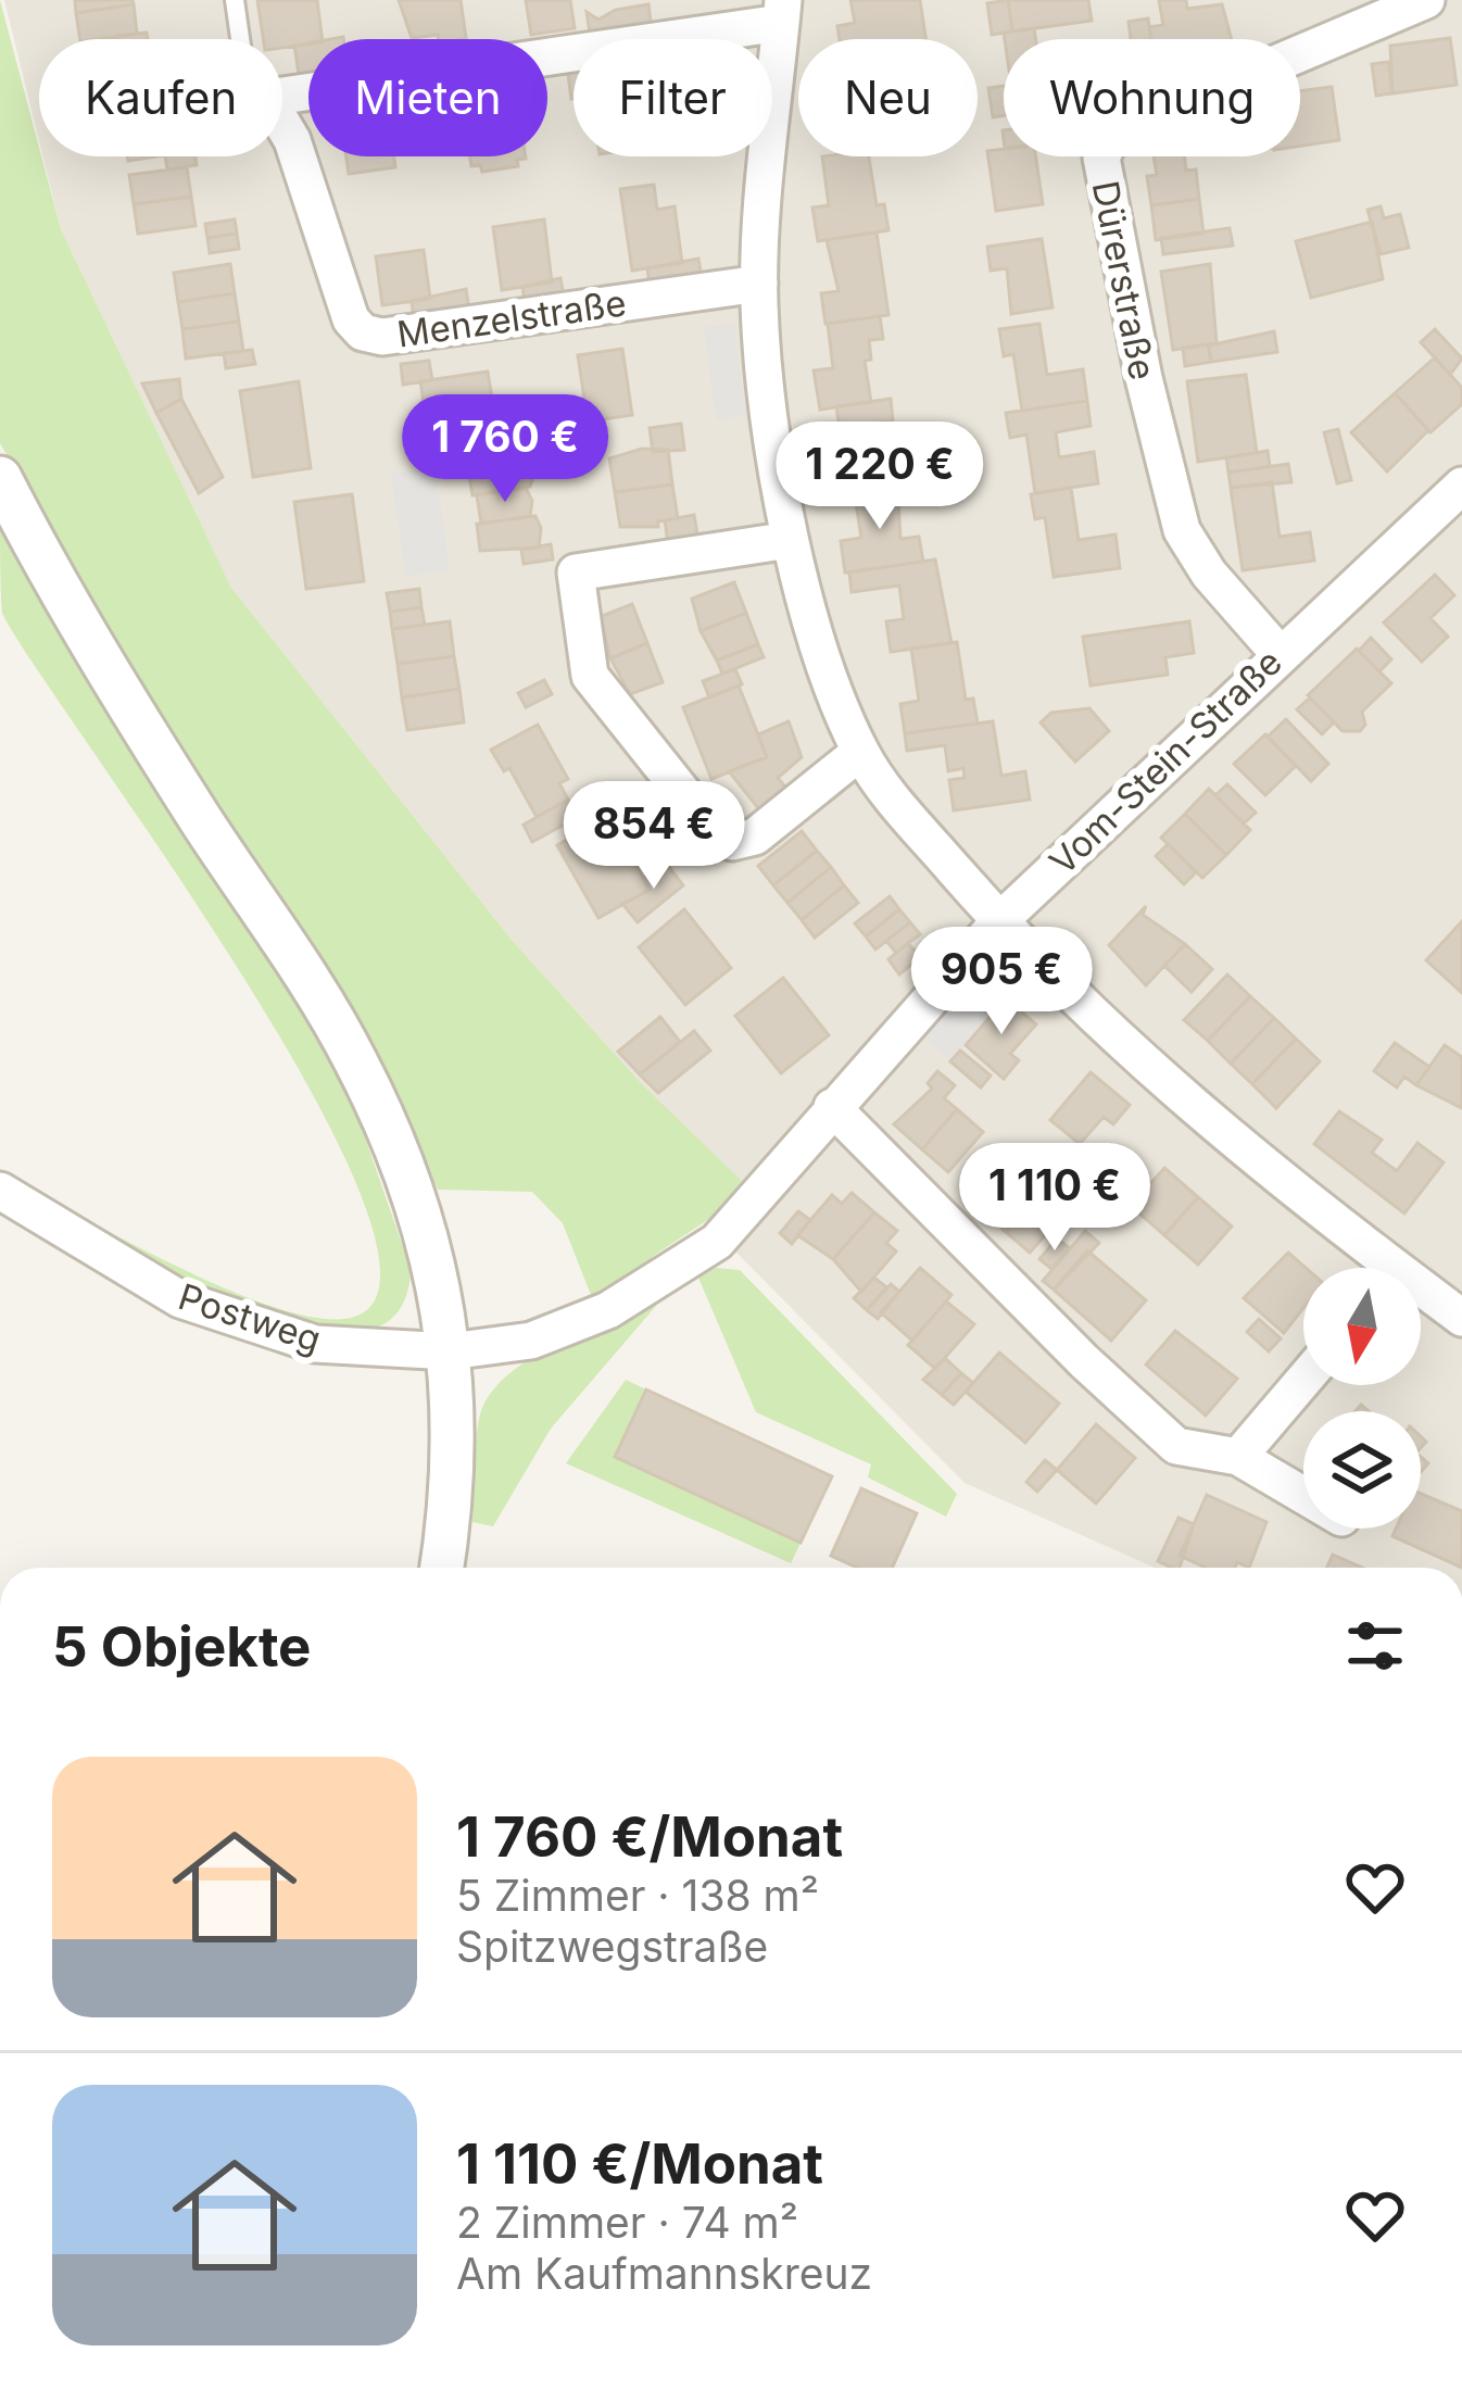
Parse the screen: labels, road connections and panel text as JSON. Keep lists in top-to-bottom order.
{
  "streets": {
    "street": [
      "Dürerstraße",
      "Menzelstraße",
      "Vom-Stein-Straße",
      "Postweg"
    ]
  },
  "crossings": [
    ["Dürerstraße", "Vom-Stein-Straße"],
    ["Vom-Stein-Straße", "Postweg"]
  ],
  "north": "bottom",
  "page": {
    "chip": [
      "Kaufen",
      "Mieten",
      "Filter",
      "Neu",
      "Wohnung"
    ],
    "price": [
      "1 760 €",
      "1 220 €",
      "854 €",
      "905 €",
      "1 110 €"
    ],
    "heading": "5 Objekte",
    "list": [
      {
        "name": "1 760 €/Monat",
        "note": "5 Zimmer · 138 m² · Spitzwegstraße"
      },
      {
        "name": "1 110 €/Monat",
        "note": "2 Zimmer · 74 m² · Am Kaufmannskreuz"
      }
    ]
  }
}
